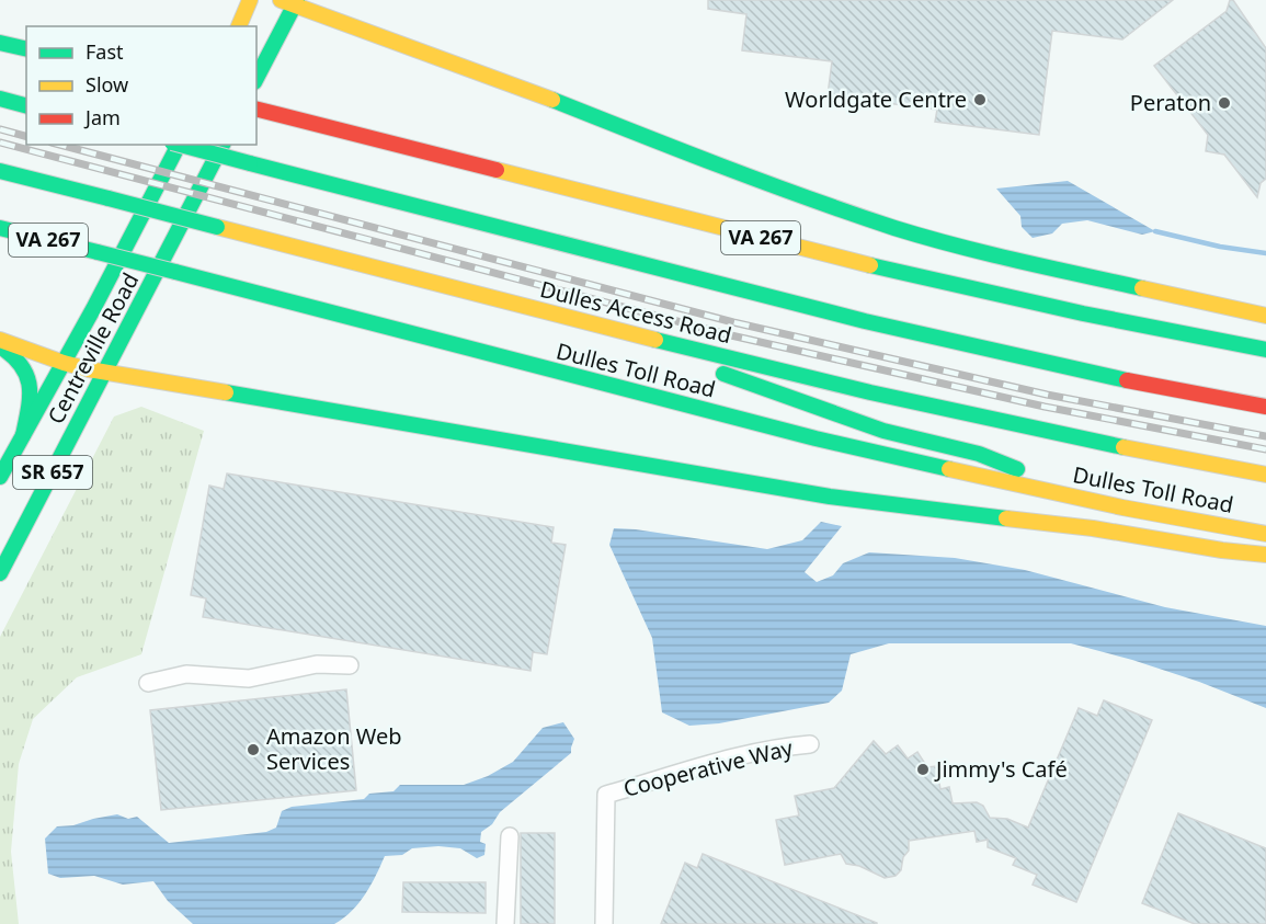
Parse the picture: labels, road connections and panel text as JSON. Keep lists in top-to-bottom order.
{
  "streets": {
    "main road": [
      "VA 267",
      "Dulles Access Road",
      "Centreville Road",
      "Dulles Toll Road",
      "SR 657"
    ],
    "street": ["Cooperative Way"]
  },
  "places": [
    "Worldgate Centre",
    "Peraton",
    "Amazon Web Services",
    "Jimmy's Café"
  ],
  "legend": ["Fast", "Slow", "Jam"]
}
